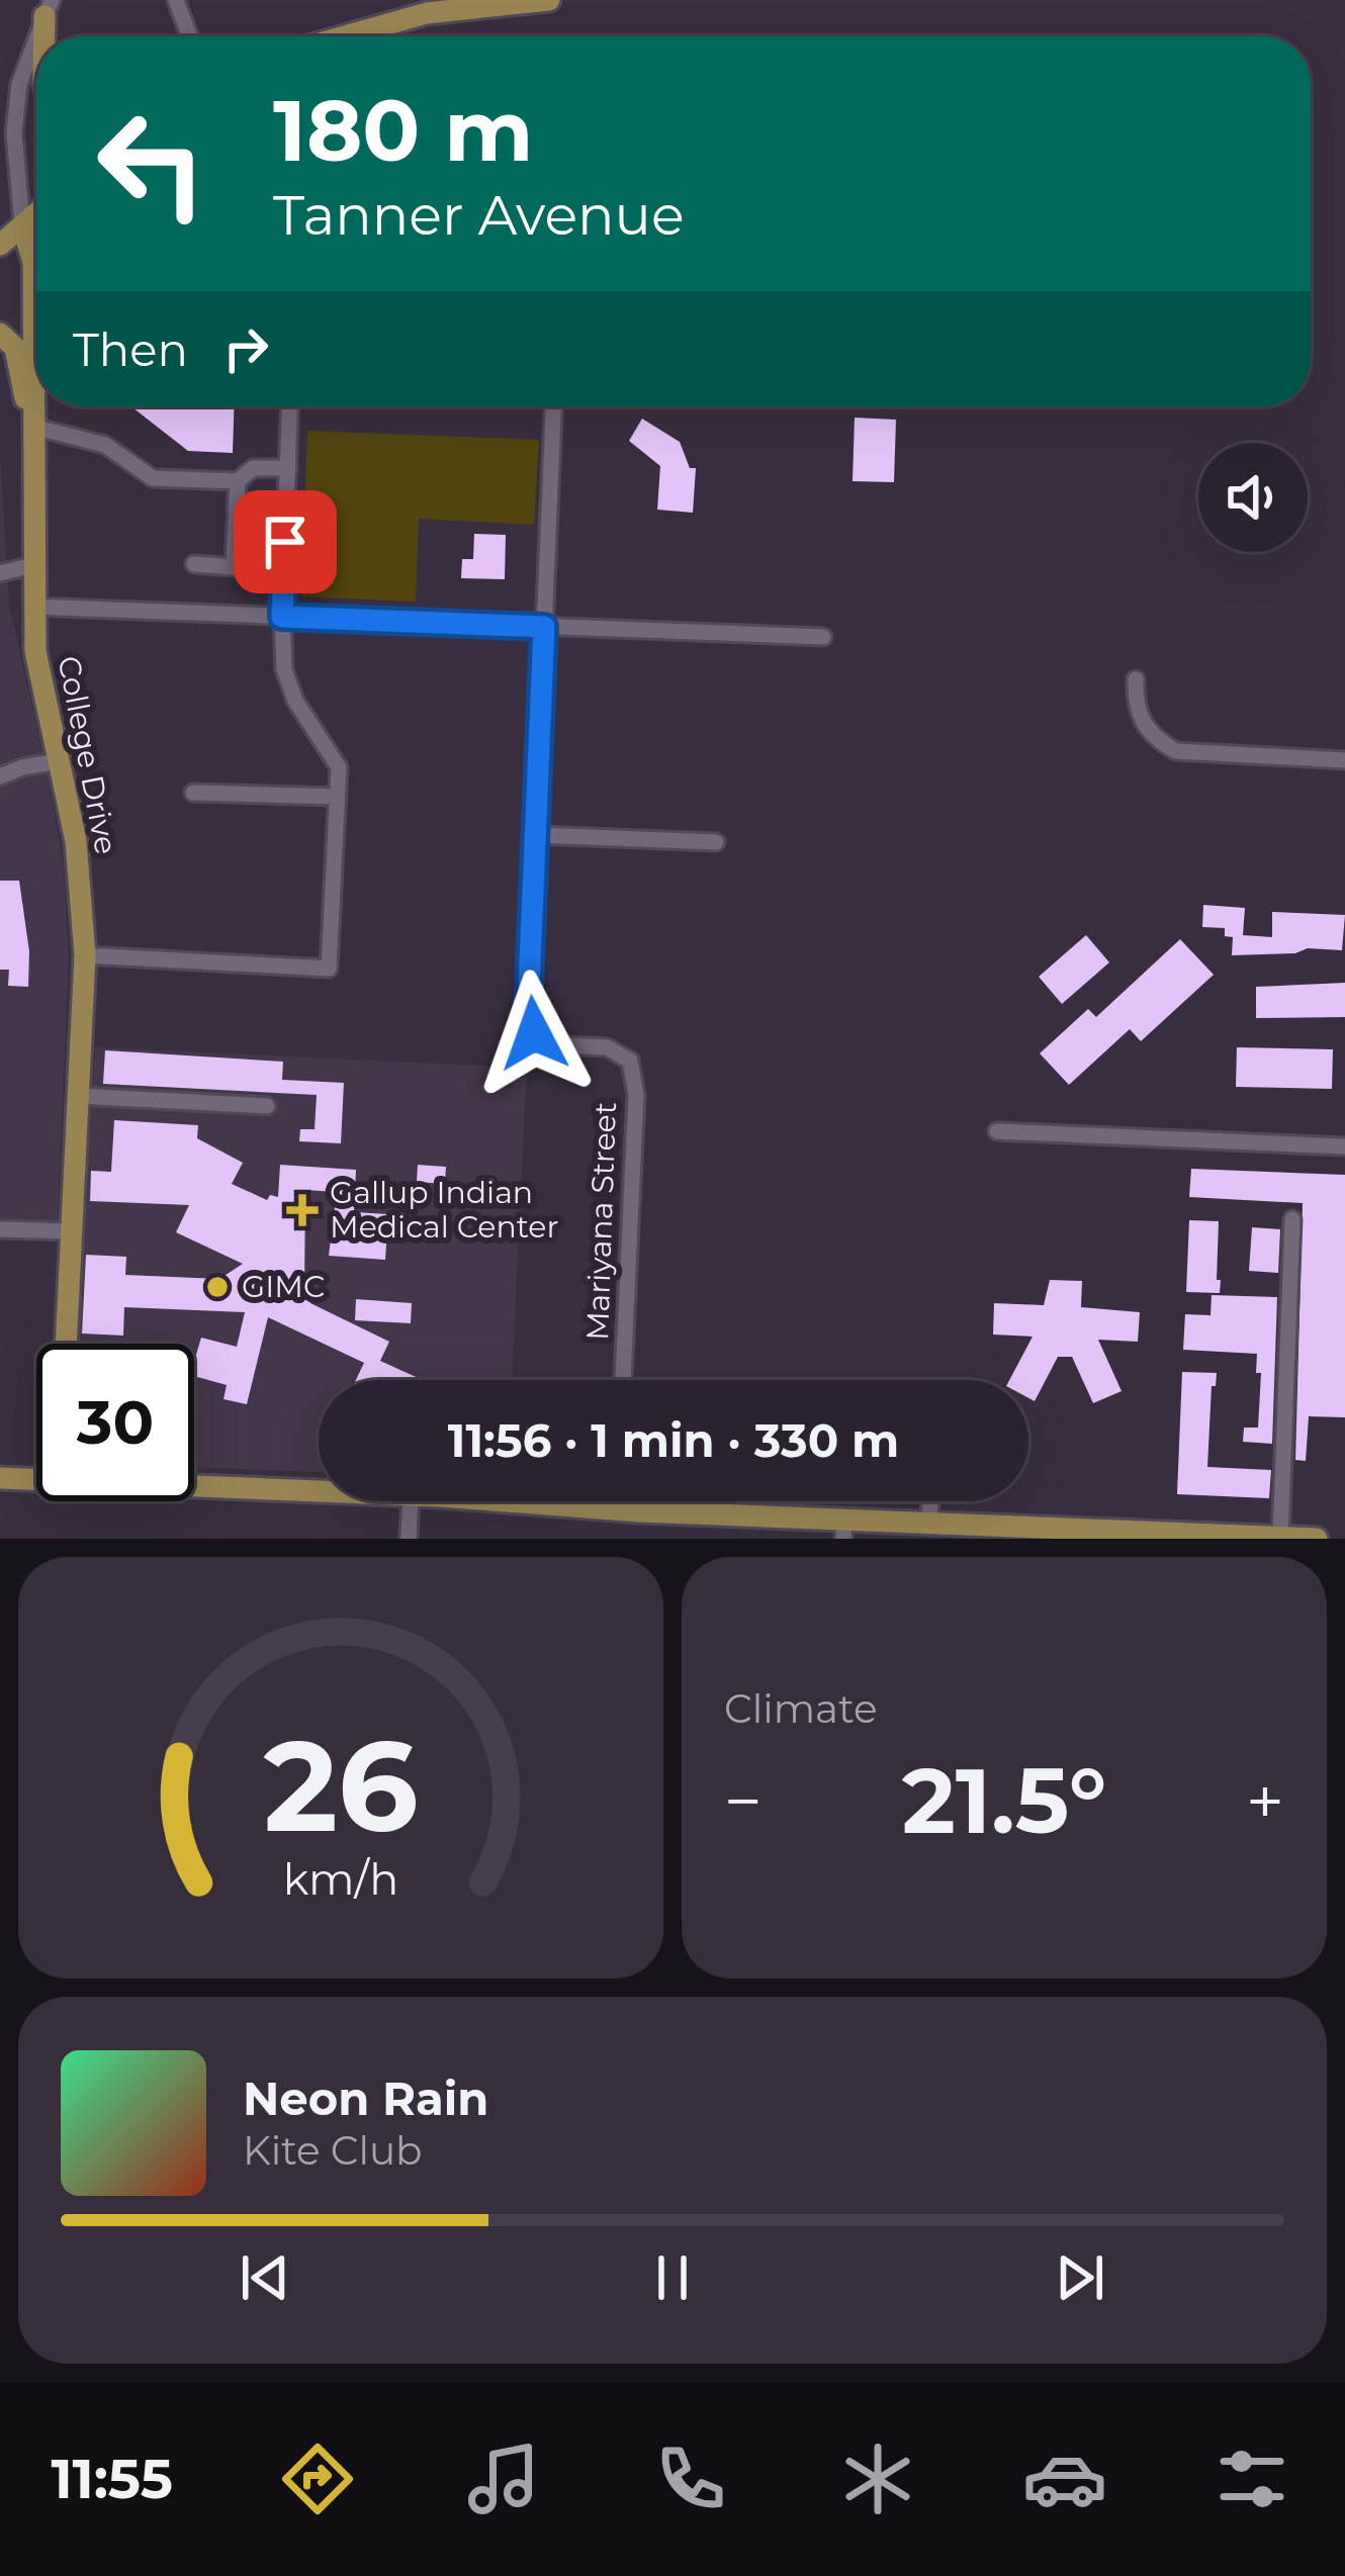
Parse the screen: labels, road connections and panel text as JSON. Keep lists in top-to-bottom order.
{
  "streets": {
    "main road": ["College Drive"],
    "street": ["Mariyana Street"]
  },
  "places": {
    "health": ["Gallup Indian Medical Center"],
    "other": ["GIMC"]
  },
  "page": {
    "turn": ["180 m", "Tanner Avenue"],
    "then": "Then",
    "limit": "30",
    "trip": "11:56 · 1 min · 330 m",
    "tile": "Climate",
    "heat": ["−", "21.5°", "+"],
    "song": ["Neon Rain", "Kite Club"],
    "tabs": "11:55",
    "gauge": ["26", "km/h"]
  }
}
